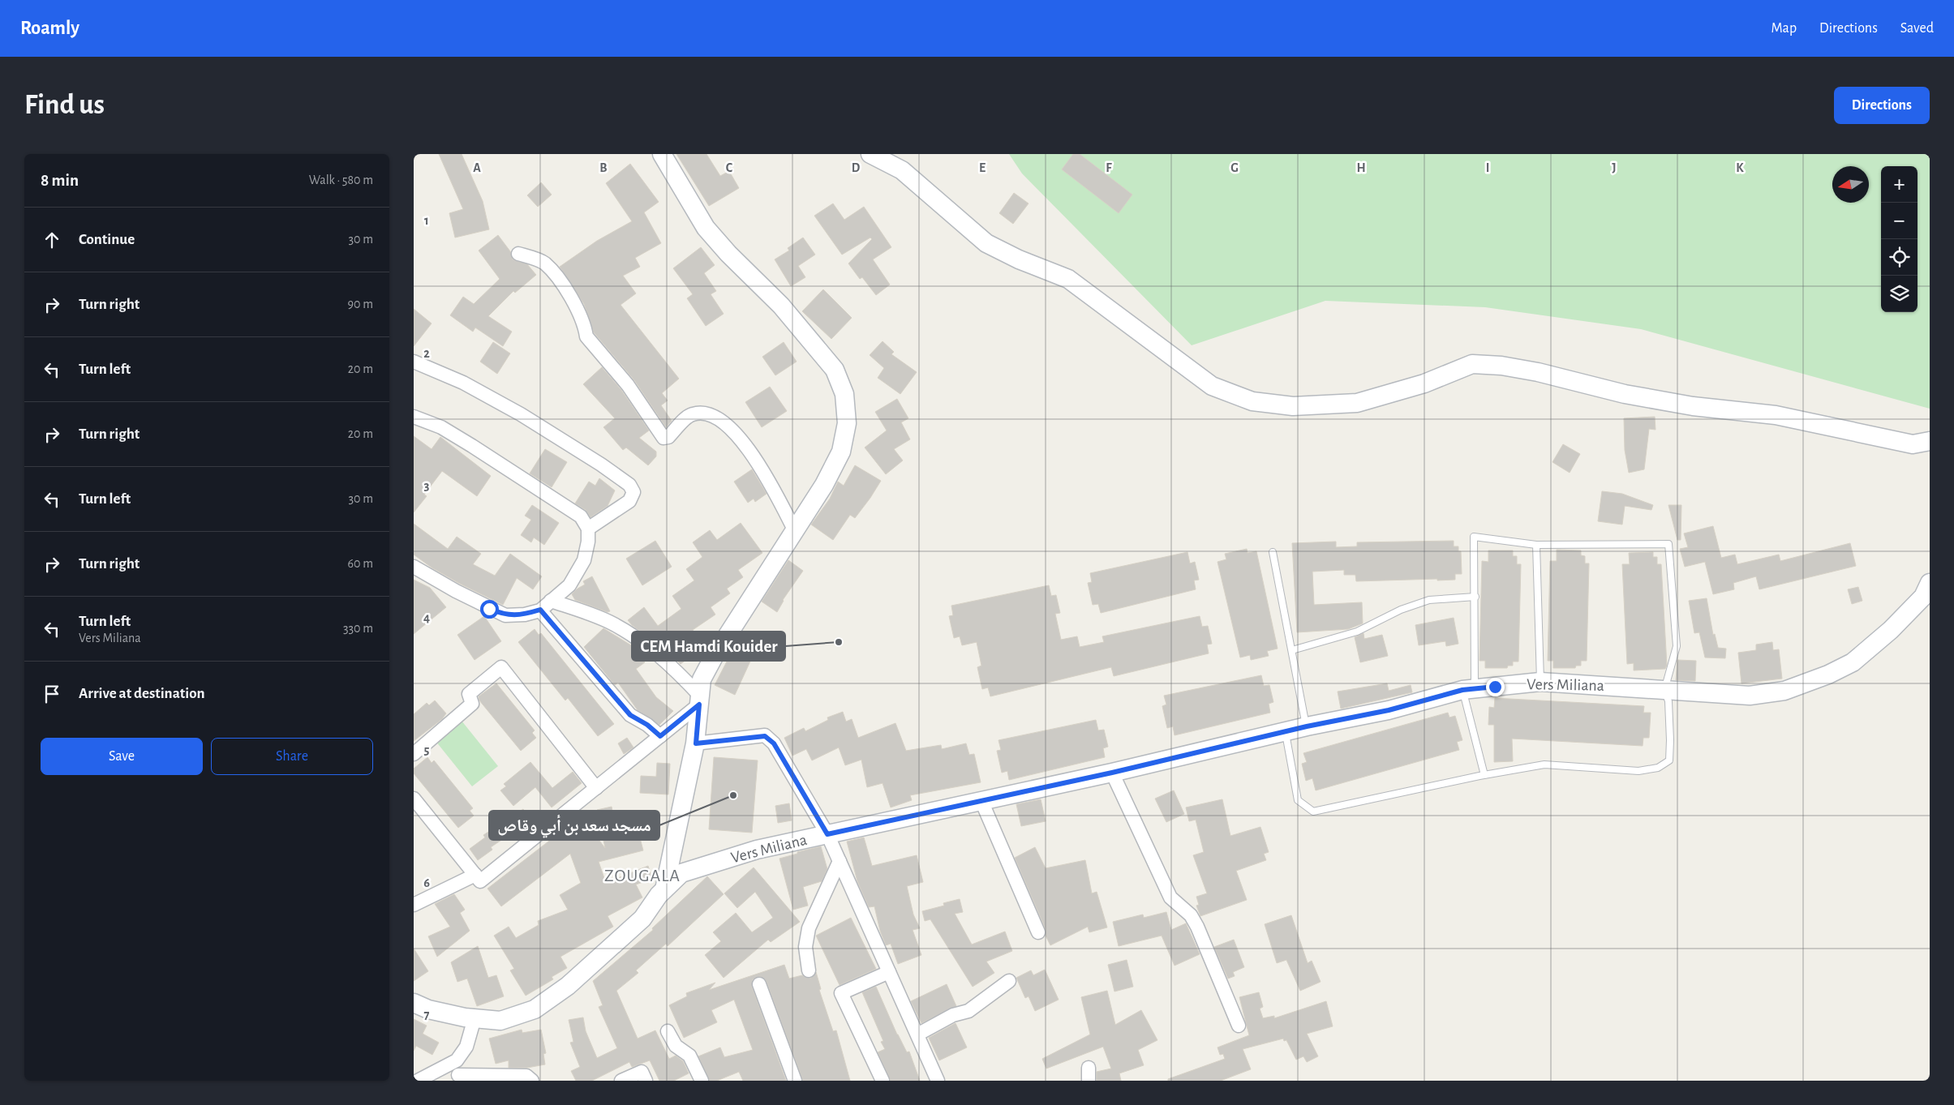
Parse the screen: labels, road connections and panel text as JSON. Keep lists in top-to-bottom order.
{
  "streets": {
    "street": ["Vers Miliana"]
  },
  "districts": ["ZOUGALA"],
  "places": ["CEM Hamdi Kouider", "مسجد سعد بن أبي وقاص"],
  "north": "left",
  "page": {
    "header": "Roamly",
    "nav": ["Map", "Directions", "Saved"],
    "buttons": [
      "Directions",
      ["Save", "Share"]
    ],
    "title": "Find us",
    "heading": ["8 min", "Walk · 580 m"],
    "map_buttons": ["+", "−"],
    "list": [
      ["Continue", "30 m"],
      ["Turn right", "90 m"],
      ["Turn left", "20 m"],
      ["Turn right", "20 m"],
      ["Turn left", "30 m"],
      ["Turn right", "60 m"],
      ["Turn left", "Vers Miliana", "330 m"],
      "Arrive at destination"
    ]
  },
  "grid": {
    "columns": [
      "A",
      "B",
      "C",
      "D",
      "E",
      "F",
      "G",
      "H",
      "I",
      "J",
      "K"
    ],
    "rows": [
      "1",
      "2",
      "3",
      "4",
      "5",
      "6",
      "7"
    ]
  }
}
